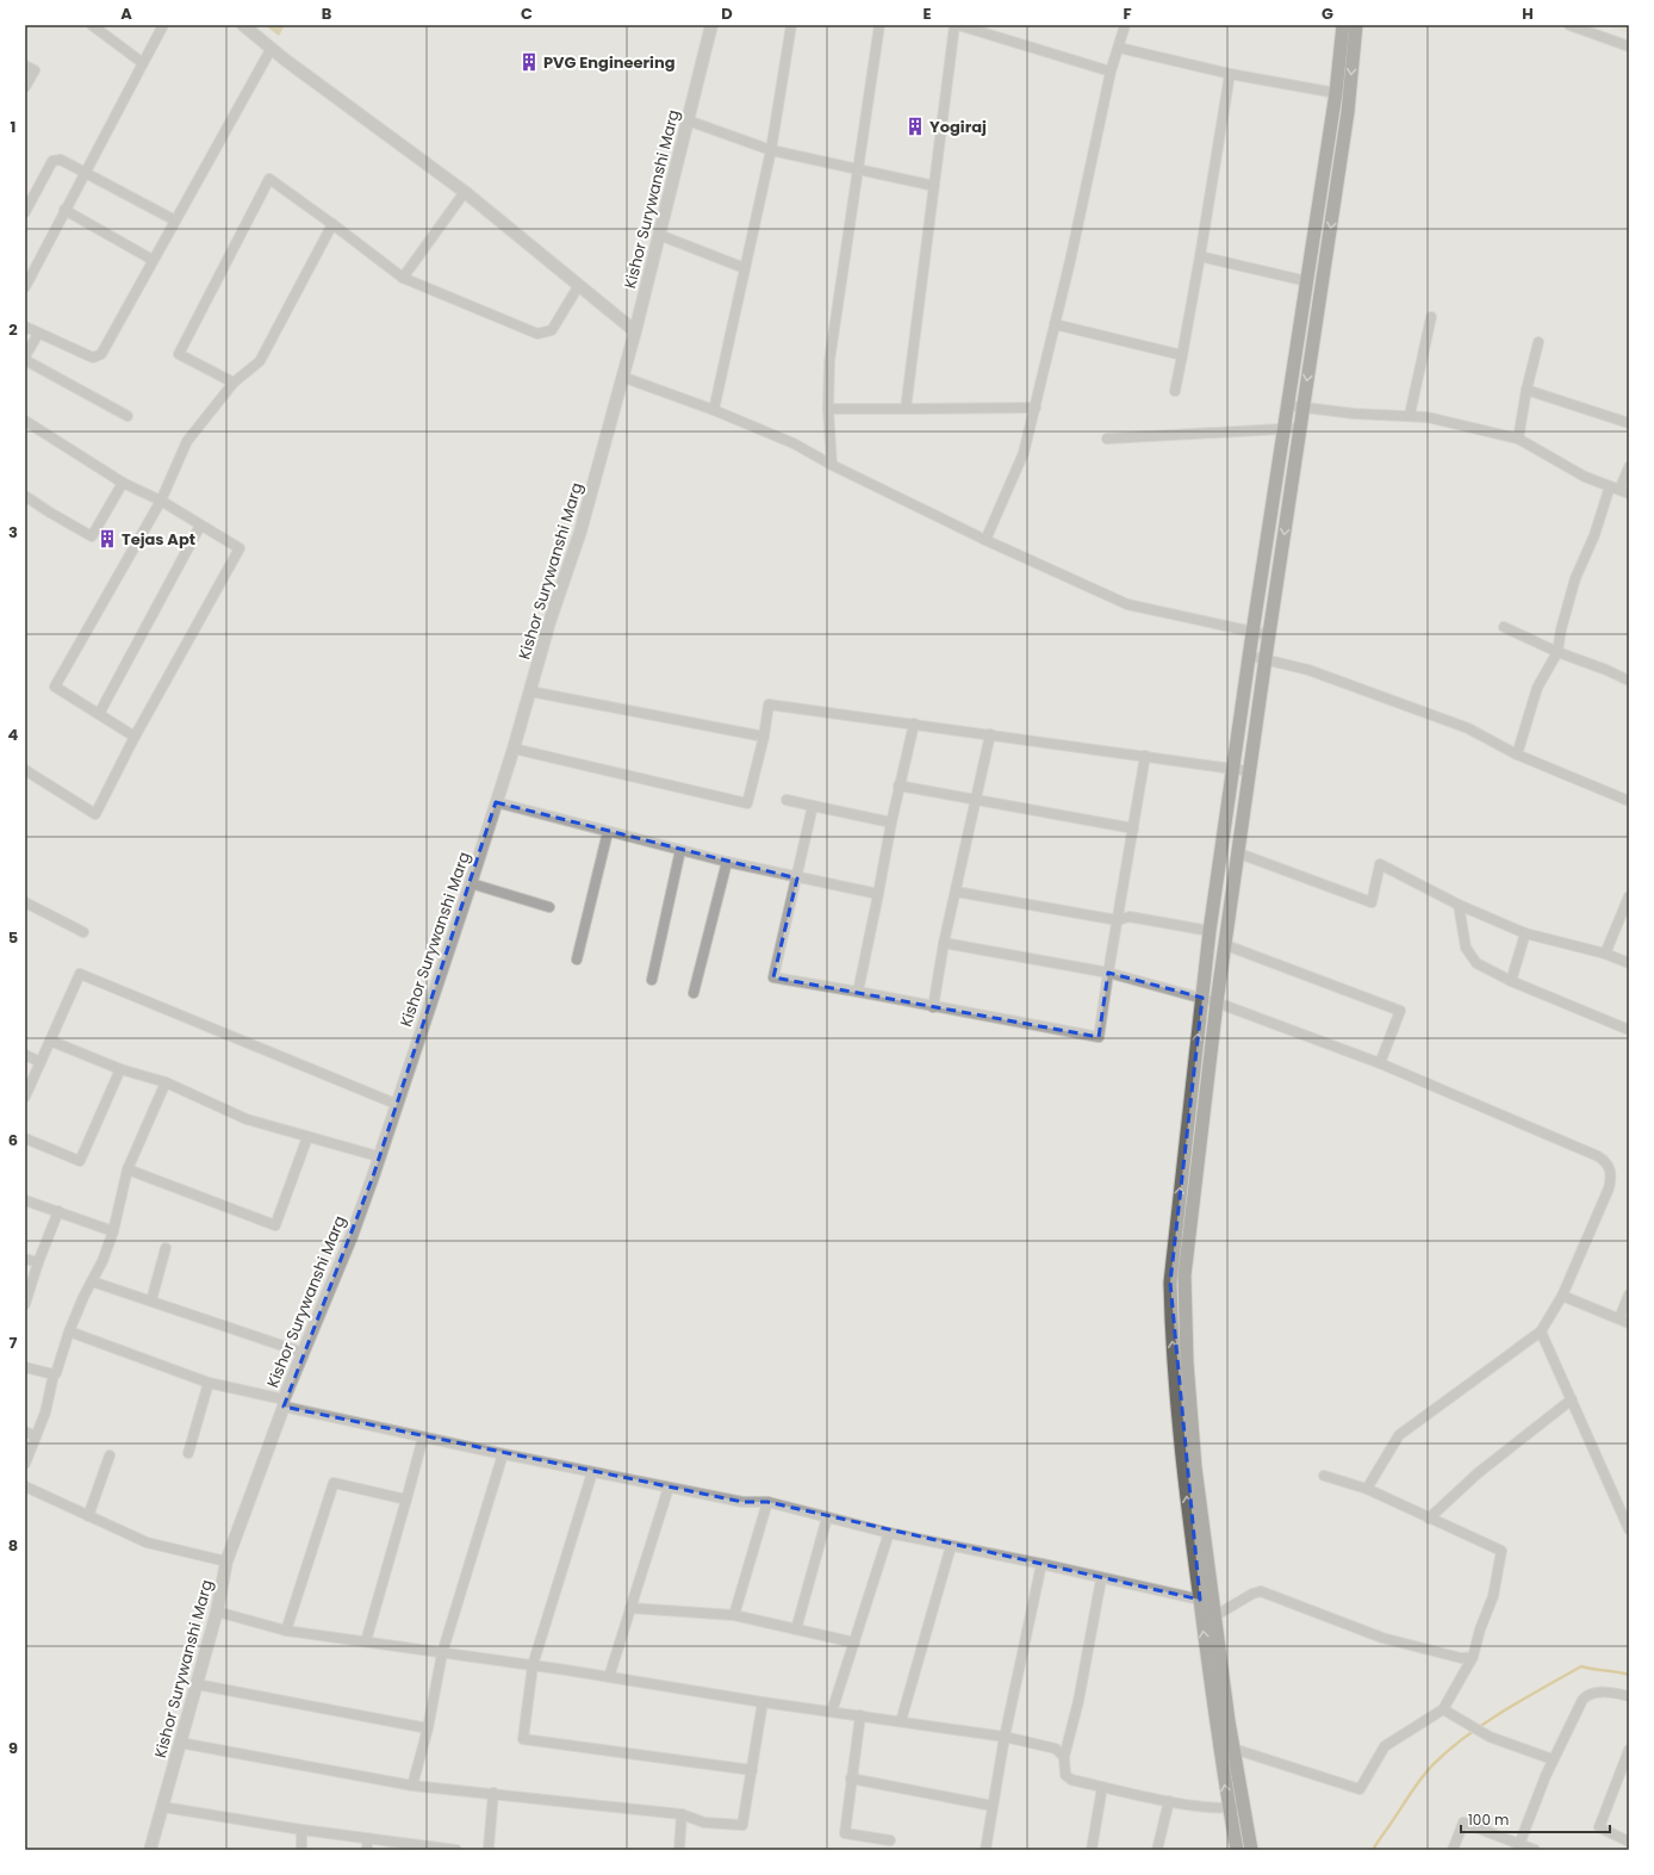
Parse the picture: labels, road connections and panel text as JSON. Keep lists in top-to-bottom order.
{
  "streets": {
    "street": ["Kishor Surywanshi Marg"]
  },
  "places": {
    "building": ["PVG Engineering", "Yogiraj", "Tejas Apt"]
  },
  "scale_bar": "100 m",
  "grid": {
    "columns": [
      "A",
      "B",
      "C",
      "D",
      "E",
      "F",
      "G",
      "H"
    ],
    "rows": [
      "1",
      "2",
      "3",
      "4",
      "5",
      "6",
      "7",
      "8",
      "9"
    ]
  }
}
